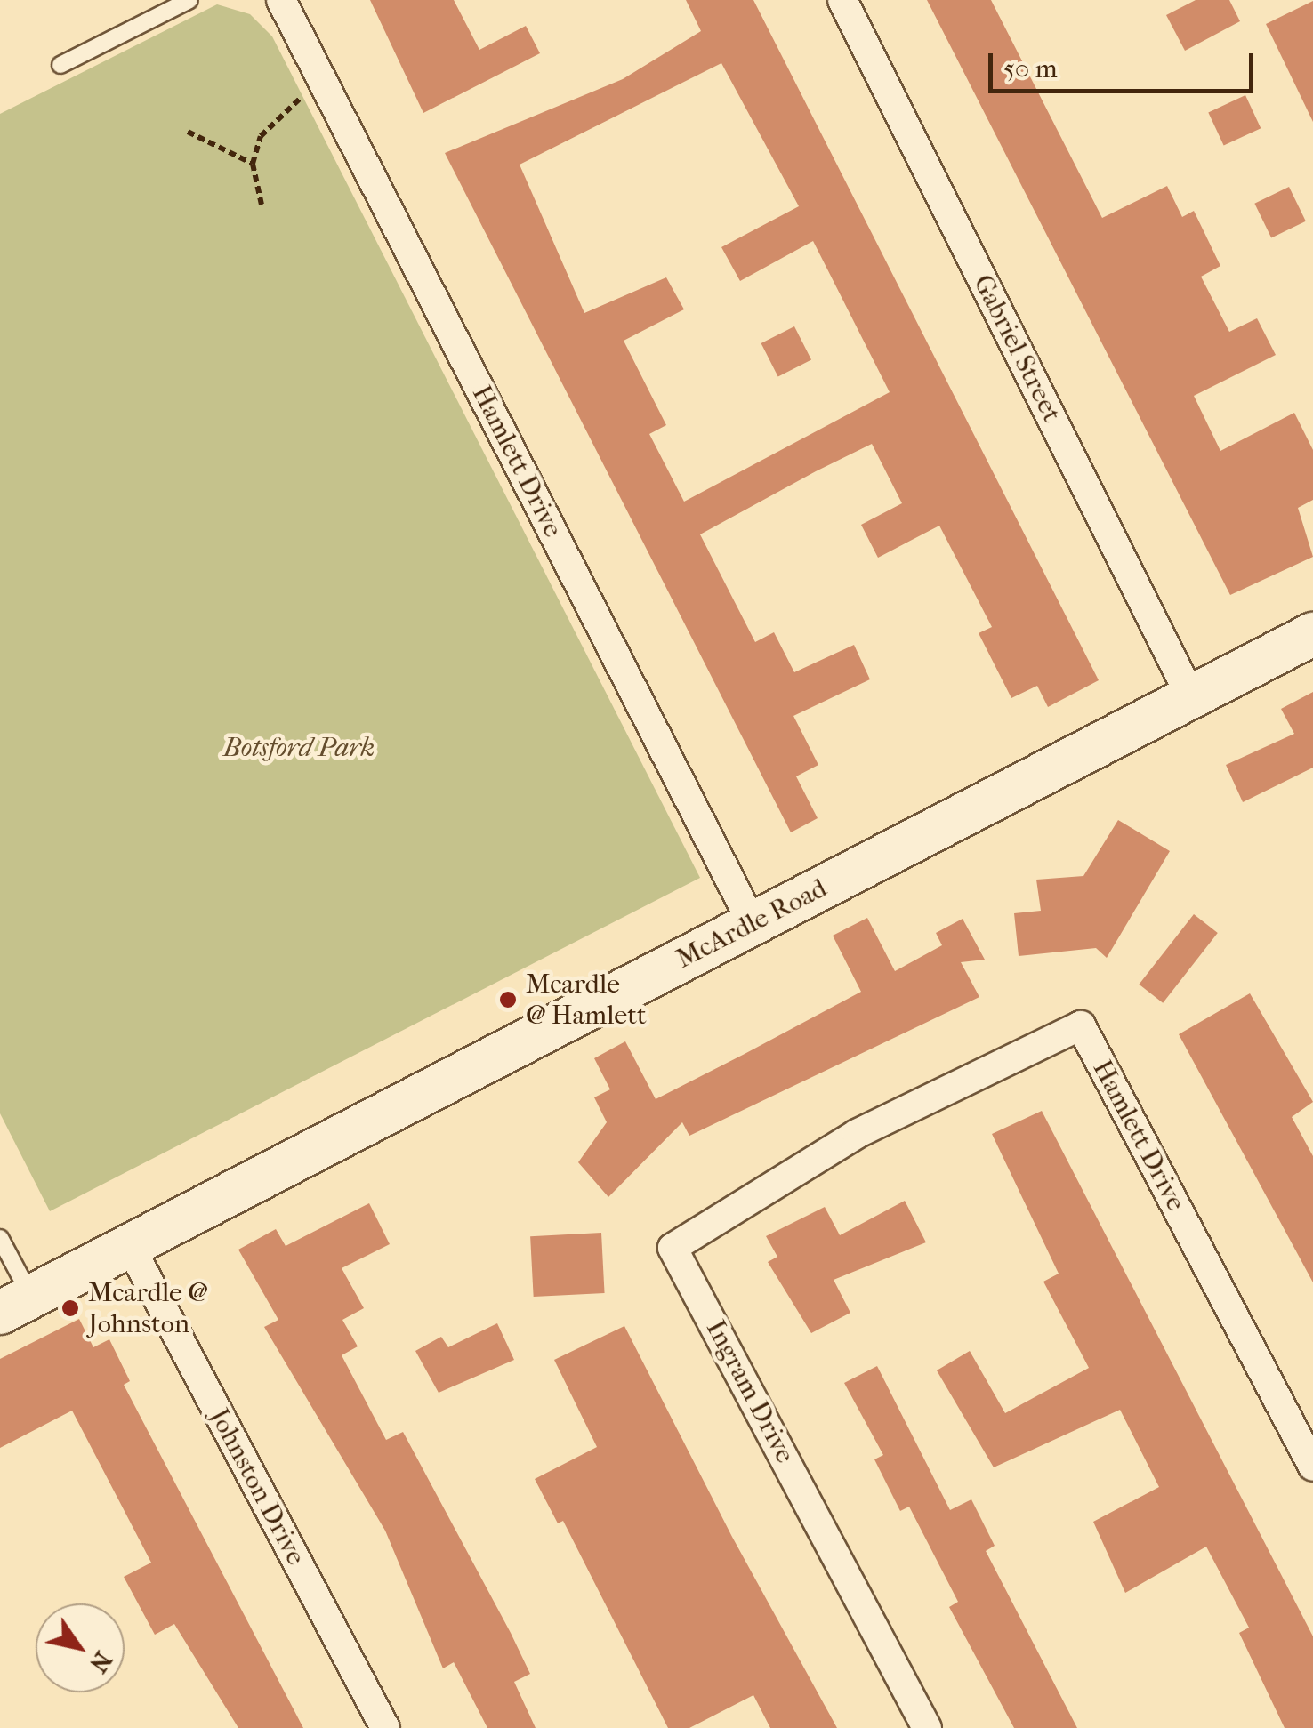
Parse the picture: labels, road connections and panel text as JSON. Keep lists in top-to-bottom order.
{
  "streets": {
    "main road": ["McArdle Road"],
    "street": [
      "Gabriel Street",
      "Hamlett Drive",
      "Ingram Drive",
      "Johnston Drive"
    ]
  },
  "crossings": [
    ["Gabriel Street", "McArdle Road"],
    ["Hamlett Drive", "McArdle Road"],
    ["Hamlett Drive", "Ingram Drive"],
    ["McArdle Road", "Johnston Drive"]
  ],
  "parks": ["Botsford Park"],
  "places": ["Mcardle @ Hamlett", "Mcardle @ Johnston"],
  "scale_bar": "50 m",
  "north": "bottom right"
}
